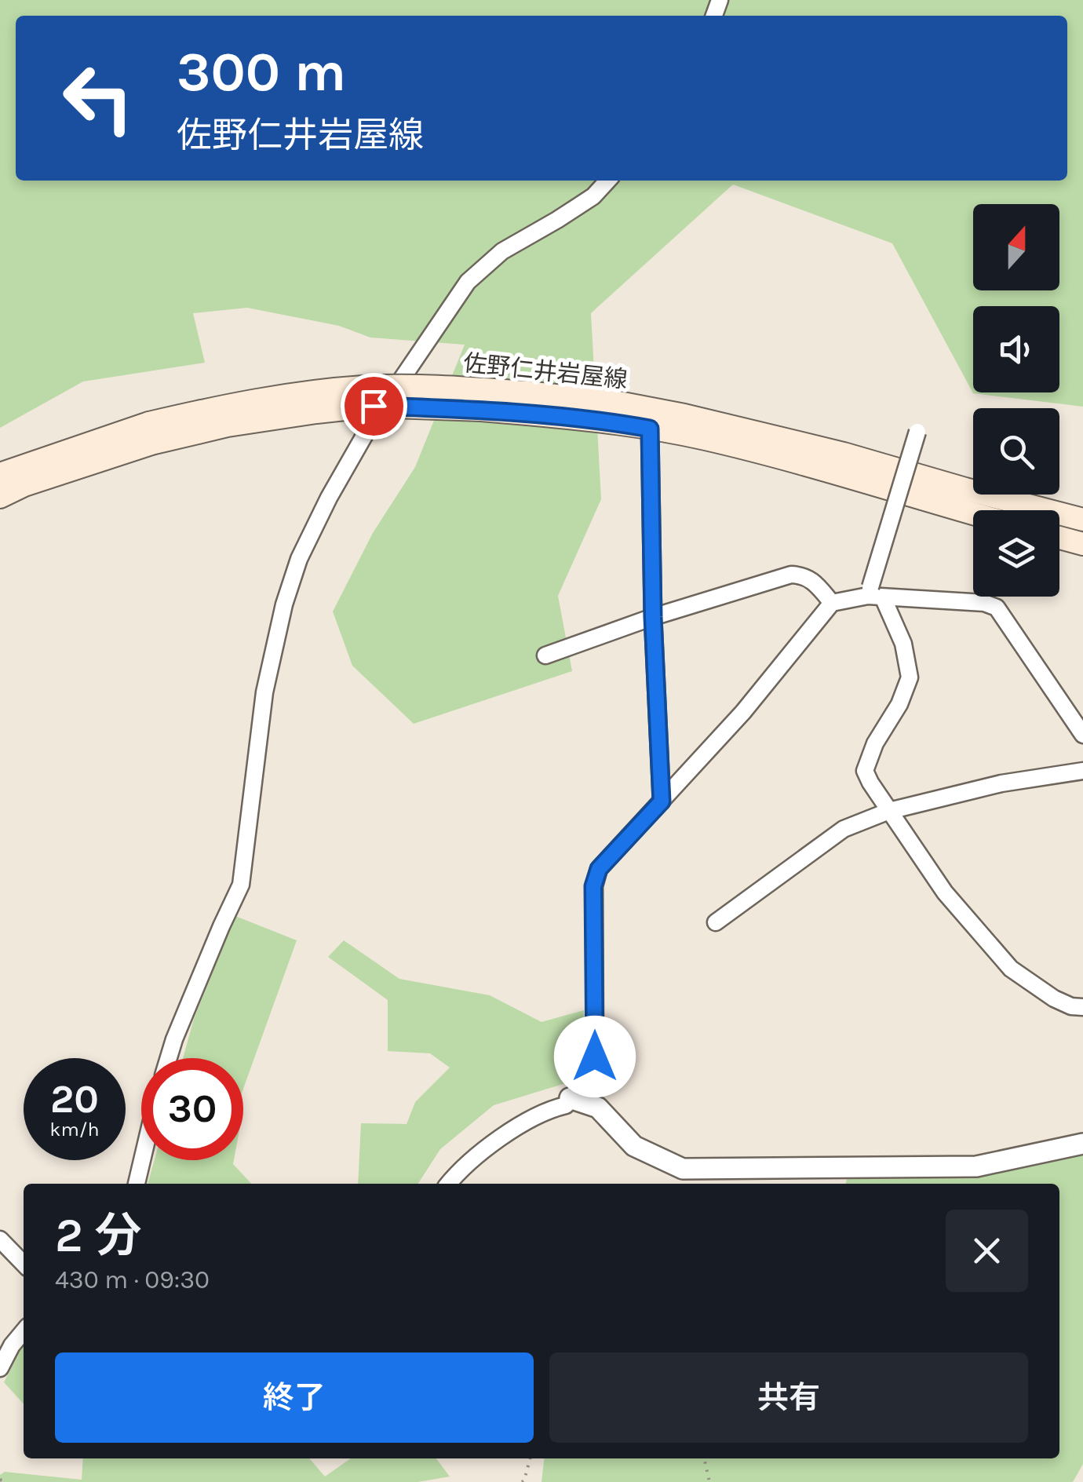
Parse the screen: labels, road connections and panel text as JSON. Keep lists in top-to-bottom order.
{
  "streets": {
    "main road": ["佐野仁井岩屋線"]
  },
  "north": "top",
  "page": {
    "turn": ["300 m", "佐野仁井岩屋線"],
    "speed": "20 km/h",
    "limit": "30",
    "heading": ["2 分", "430 m · 09:30"],
    "buttons": ["終了", "共有"]
  }
}
